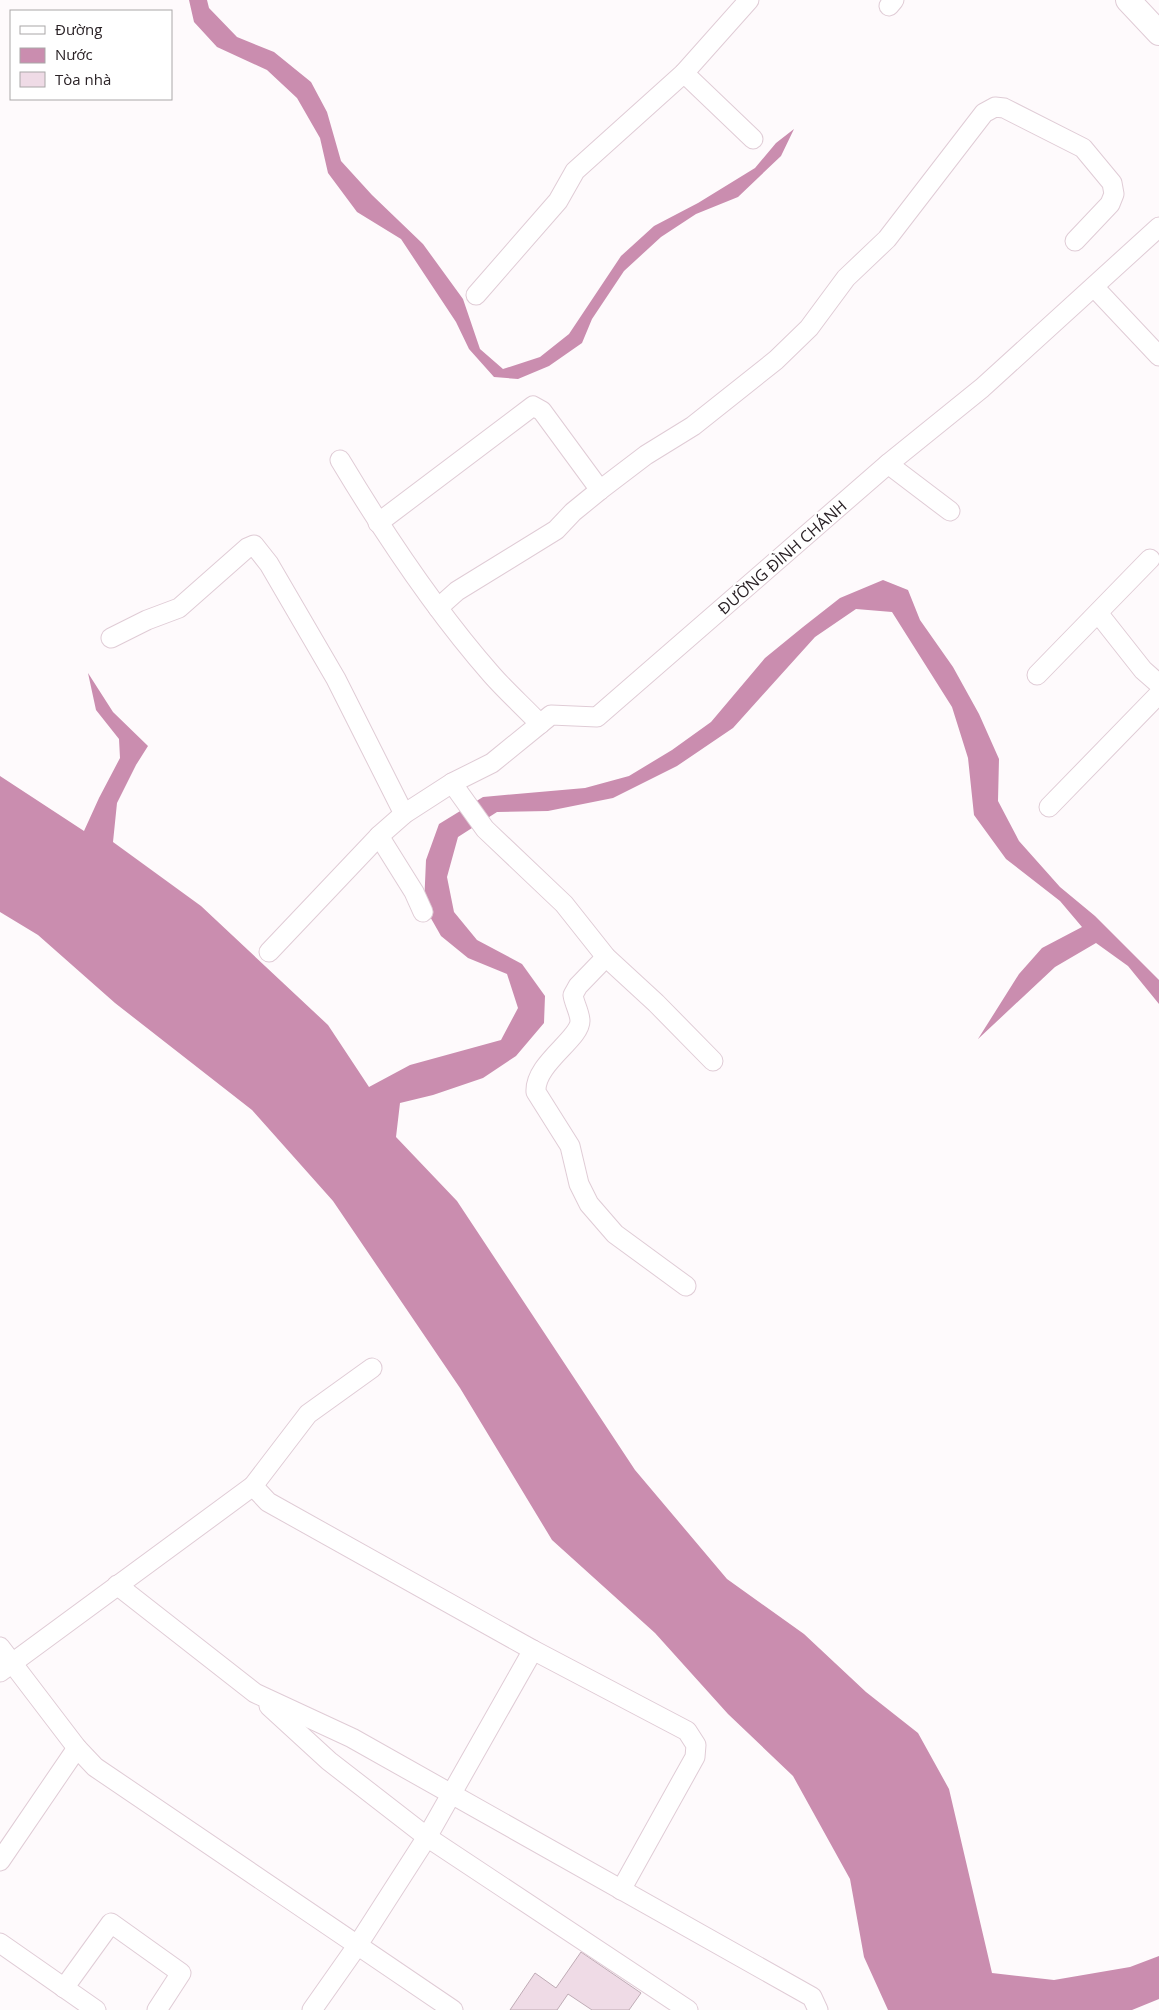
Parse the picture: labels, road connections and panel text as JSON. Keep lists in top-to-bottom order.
{
  "streets": {
    "street": ["ĐƯỜNG ĐÌNH CHÁNH"]
  },
  "legend": ["Đường", "Nước", "Tòa nhà"]
}
